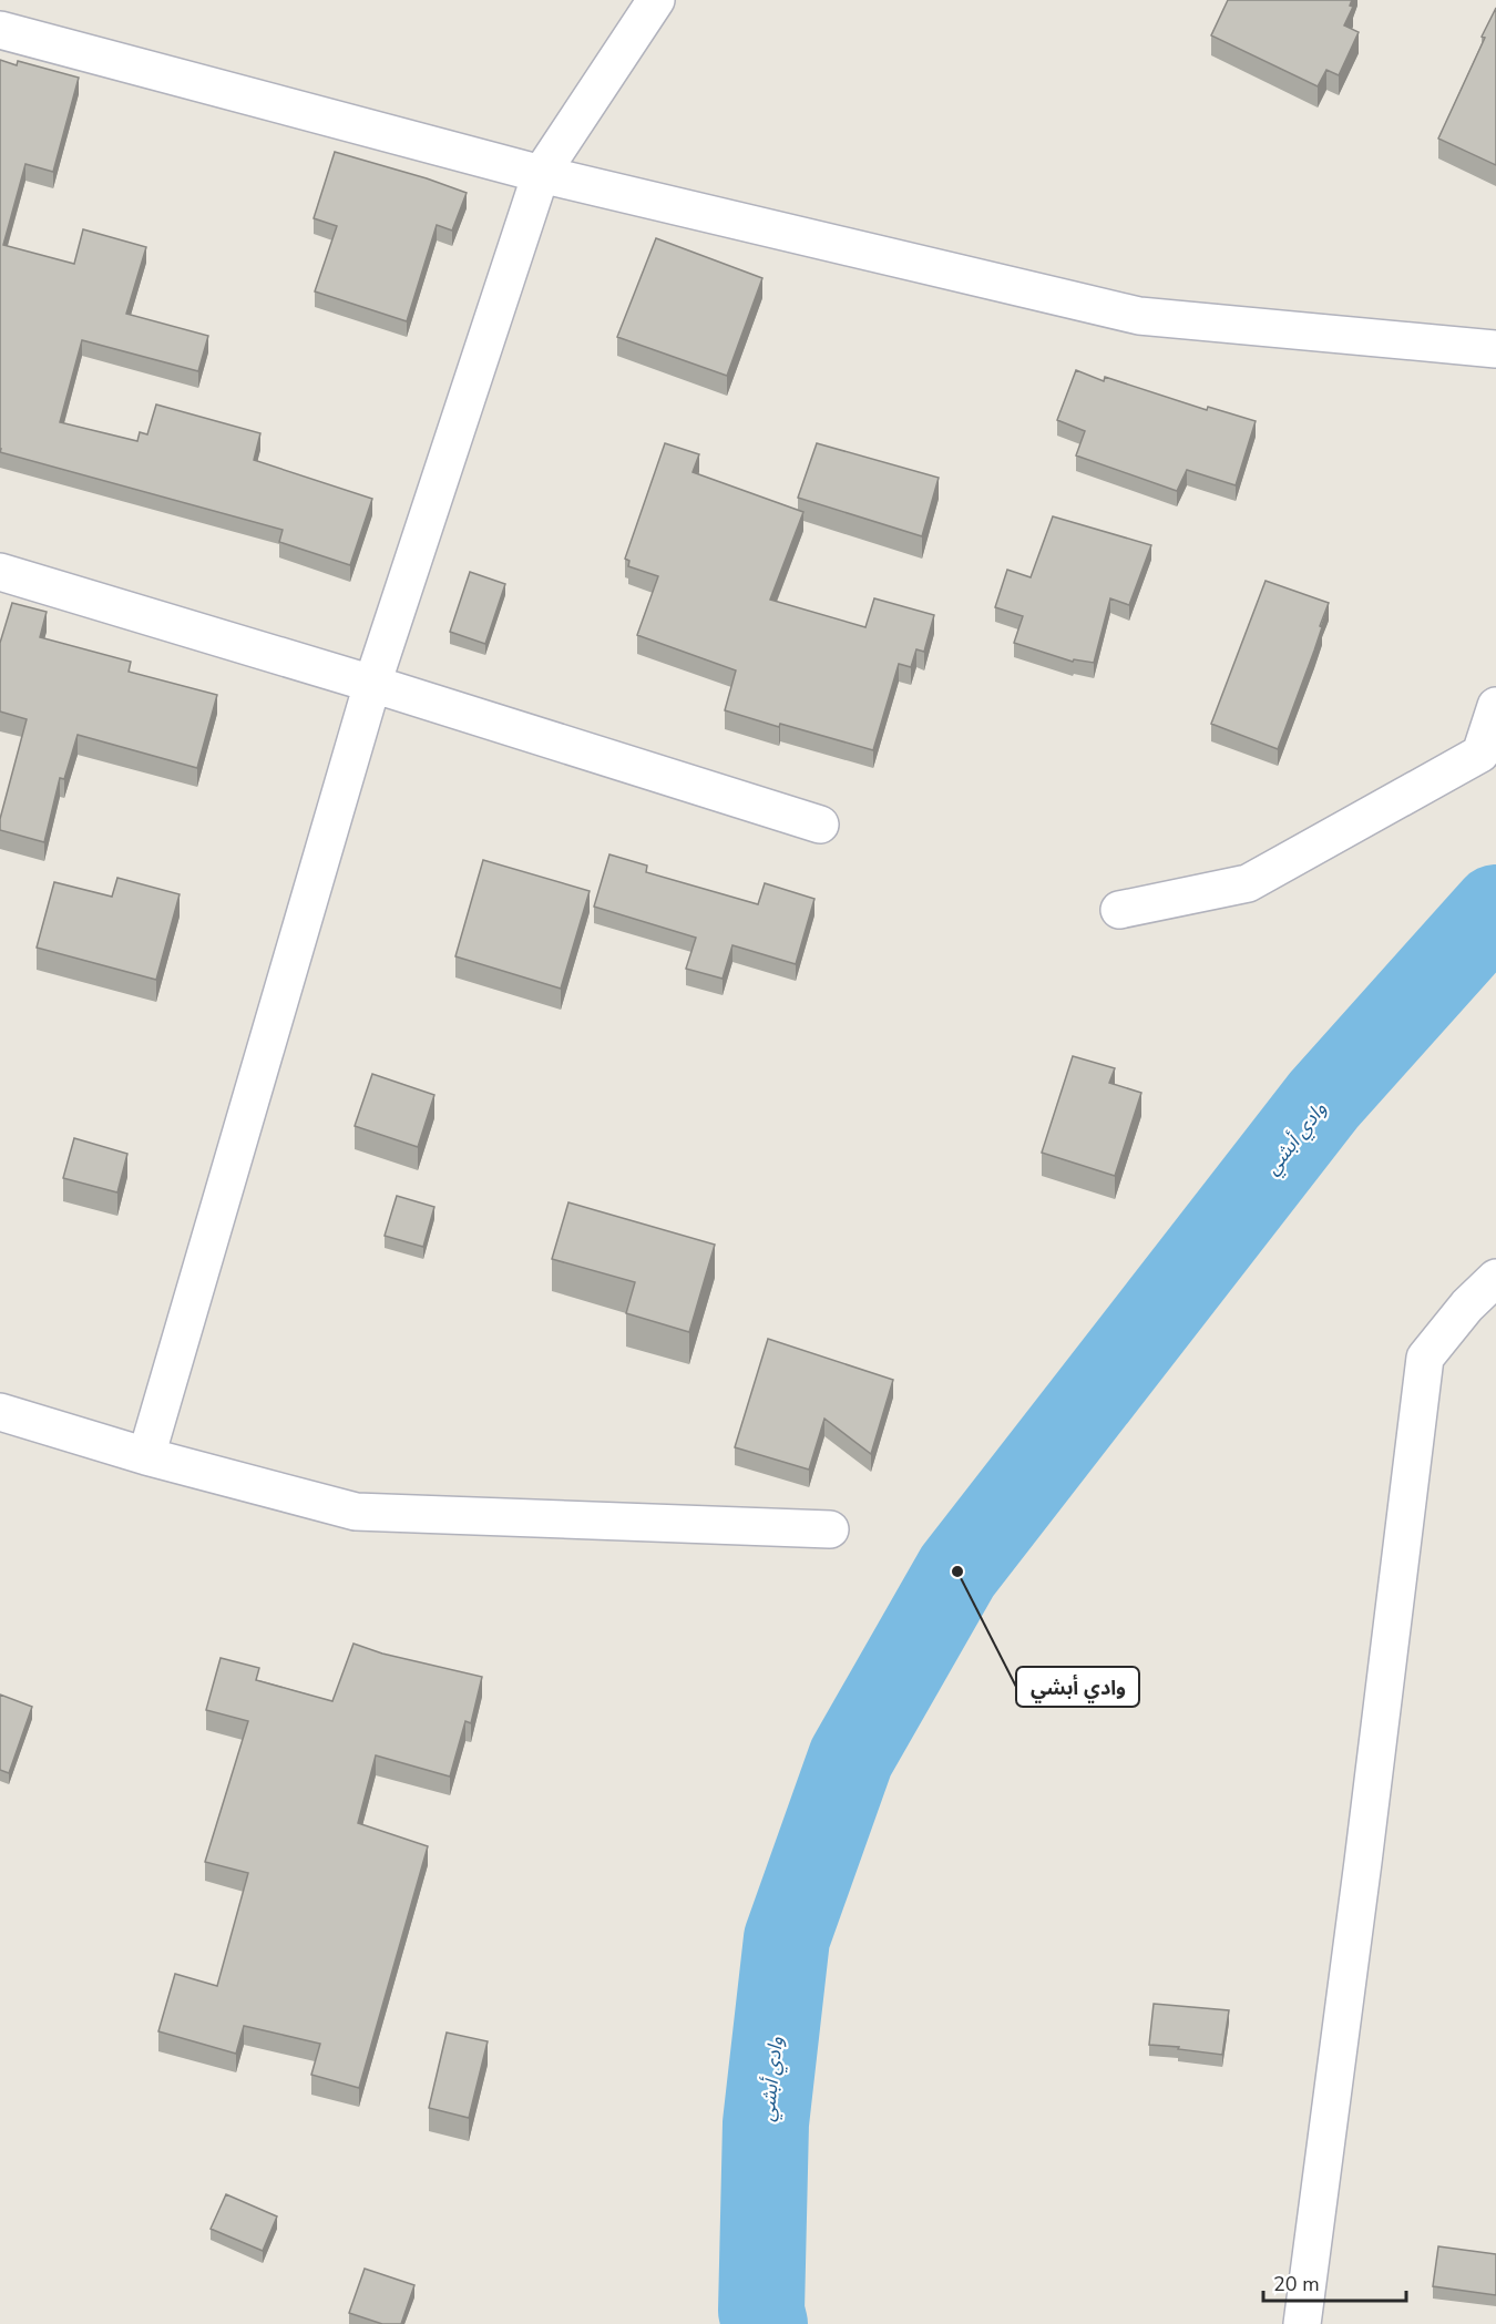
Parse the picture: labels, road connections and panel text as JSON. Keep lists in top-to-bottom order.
{
  "water": ["وادي أبشي"],
  "places": ["وادي أبشي"],
  "scale_bar": "20 m"
}
